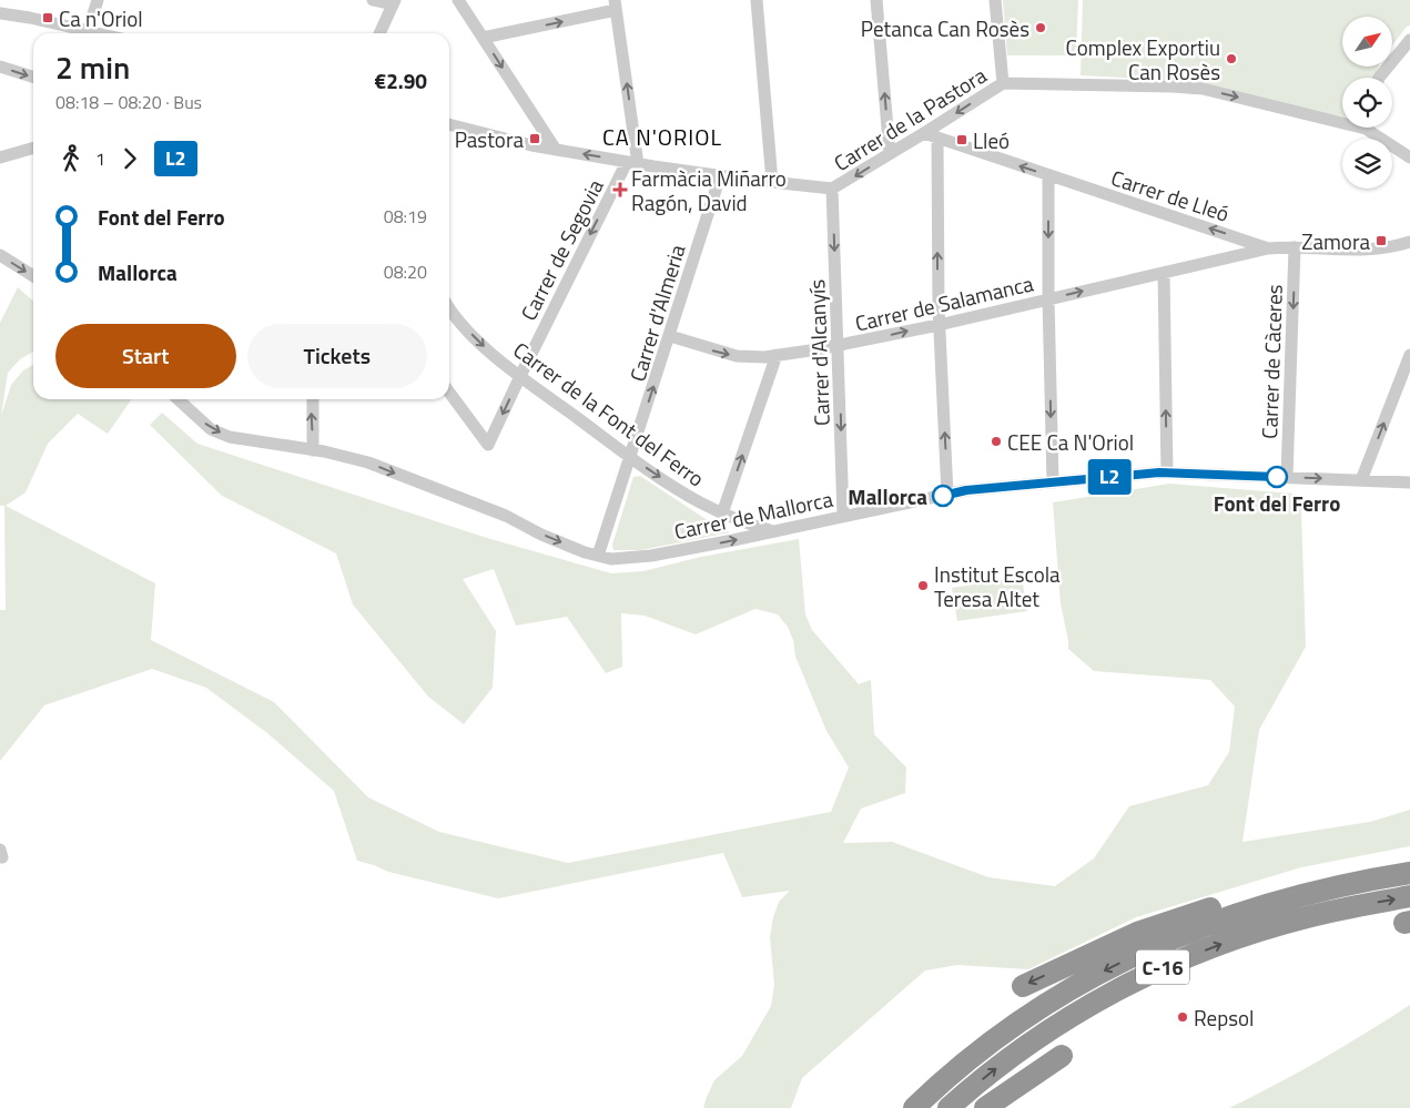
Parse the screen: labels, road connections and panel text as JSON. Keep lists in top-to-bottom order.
{
  "streets": {
    "highway": ["C-16"],
    "street": [
      "Carrer de la Pastora",
      "Carrer de Lleó",
      "Carrer de Segovia",
      "Carrer de Salamanca",
      "Carrer d'Almeria",
      "Carrer d'Alcanyís",
      "Carrer de Càceres",
      "Carrer de la Font del Ferro",
      "Carrer de Mallorca"
    ]
  },
  "crossings": [
    ["Carrer de la Pastora", "Carrer de Lleó"],
    ["Carrer de la Pastora", "Carrer de Segovia"],
    ["Carrer de la Pastora", "Carrer d'Almeria"],
    ["Carrer de la Pastora", "Carrer d'Alcanyís"],
    ["Carrer de Lleó", "Carrer de Salamanca"],
    ["Carrer de Lleó", "Carrer de Càceres"],
    ["Carrer de Segovia", "Carrer de la Font del Ferro"],
    ["Carrer de Salamanca", "Carrer d'Almeria"],
    ["Carrer de Salamanca", "Carrer d'Alcanyís"],
    ["Carrer d'Almeria", "Carrer de la Font del Ferro"],
    ["Carrer d'Almeria", "Carrer de Mallorca"],
    ["Carrer d'Alcanyís", "Carrer de Mallorca"],
    ["Carrer de Càceres", "Carrer de Mallorca"],
    ["Carrer de la Font del Ferro", "Carrer de Mallorca"]
  ],
  "one_way": [
    "Carrer de la Pastora",
    "Carrer de Salamanca",
    "Carrer de la Font del Ferro",
    "Carrer de Mallorca"
  ],
  "districts": ["CA N'ORIOL"],
  "places": {
    "transit": [
      "Ca n'Oriol",
      "Pastora",
      "Lleó",
      "Zamora"
    ],
    "other": [
      "Petanca Can Rosès",
      "Complex Exportiu Can Rosès",
      "CEE Ca N'Oriol",
      "Font del Ferro",
      "Mallorca",
      "Institut Escola Teresa Altet",
      "Repsol"
    ],
    "health": ["Farmàcia Miñarro Ragón, David"]
  },
  "lines": ["bus line L2"],
  "north": "top right",
  "page": {
    "on_map": "L2",
    "heading": ["2 min", "08:18 – 08:20 · Bus", "€2.90"],
    "legs": ["1", "L2"],
    "list": [
      {
        "name": "Font del Ferro",
        "value": "08:19"
      },
      {
        "name": "Mallorca",
        "value": "08:20"
      }
    ],
    "buttons": ["Start", "Tickets"]
  }
}
